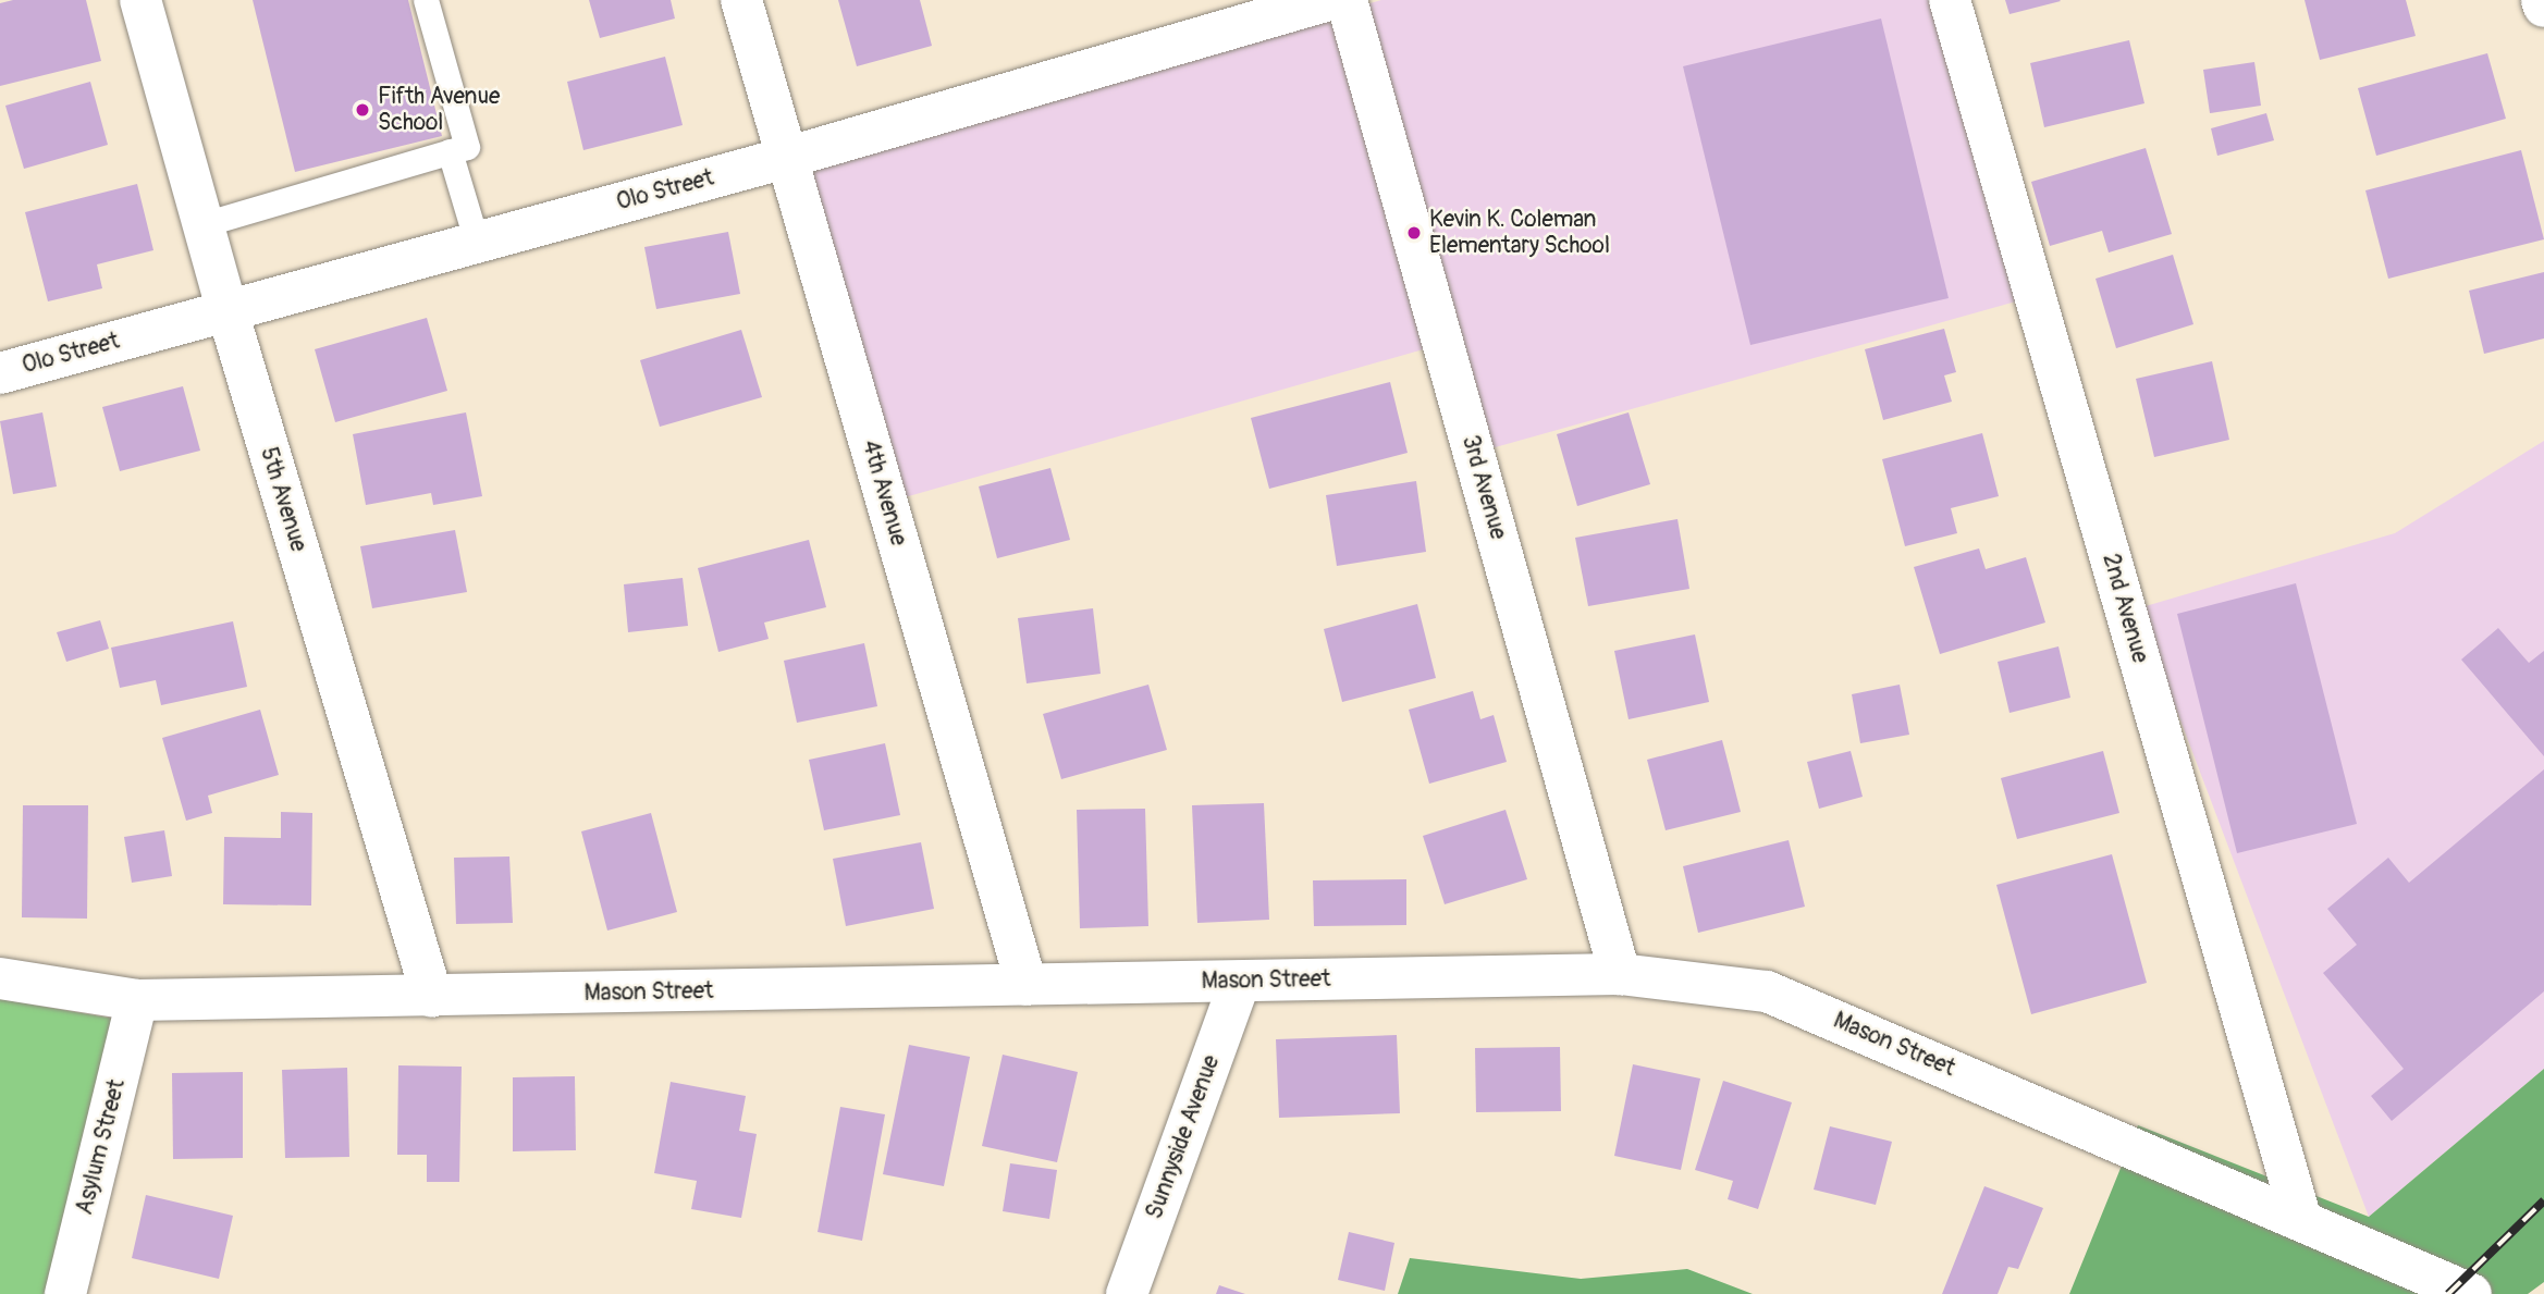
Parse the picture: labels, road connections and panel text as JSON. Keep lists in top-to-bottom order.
{
  "streets": {
    "street": [
      "Olo Street",
      "3rd Avenue",
      "4th Avenue",
      "5th Avenue",
      "2nd Avenue",
      "Mason Street",
      "Sunnyside Avenue",
      "Asylum Street"
    ]
  },
  "crossings": [
    ["Olo Street", "4th Avenue"],
    ["Olo Street", "5th Avenue"],
    ["3rd Avenue", "Mason Street"],
    ["4th Avenue", "Mason Street"],
    ["5th Avenue", "Mason Street"],
    ["2nd Avenue", "Mason Street"],
    ["Mason Street", "Sunnyside Avenue"],
    ["Mason Street", "Asylum Street"]
  ],
  "places": ["Fifth Avenue School", "Kevin K. Coleman Elementary School"]
}
